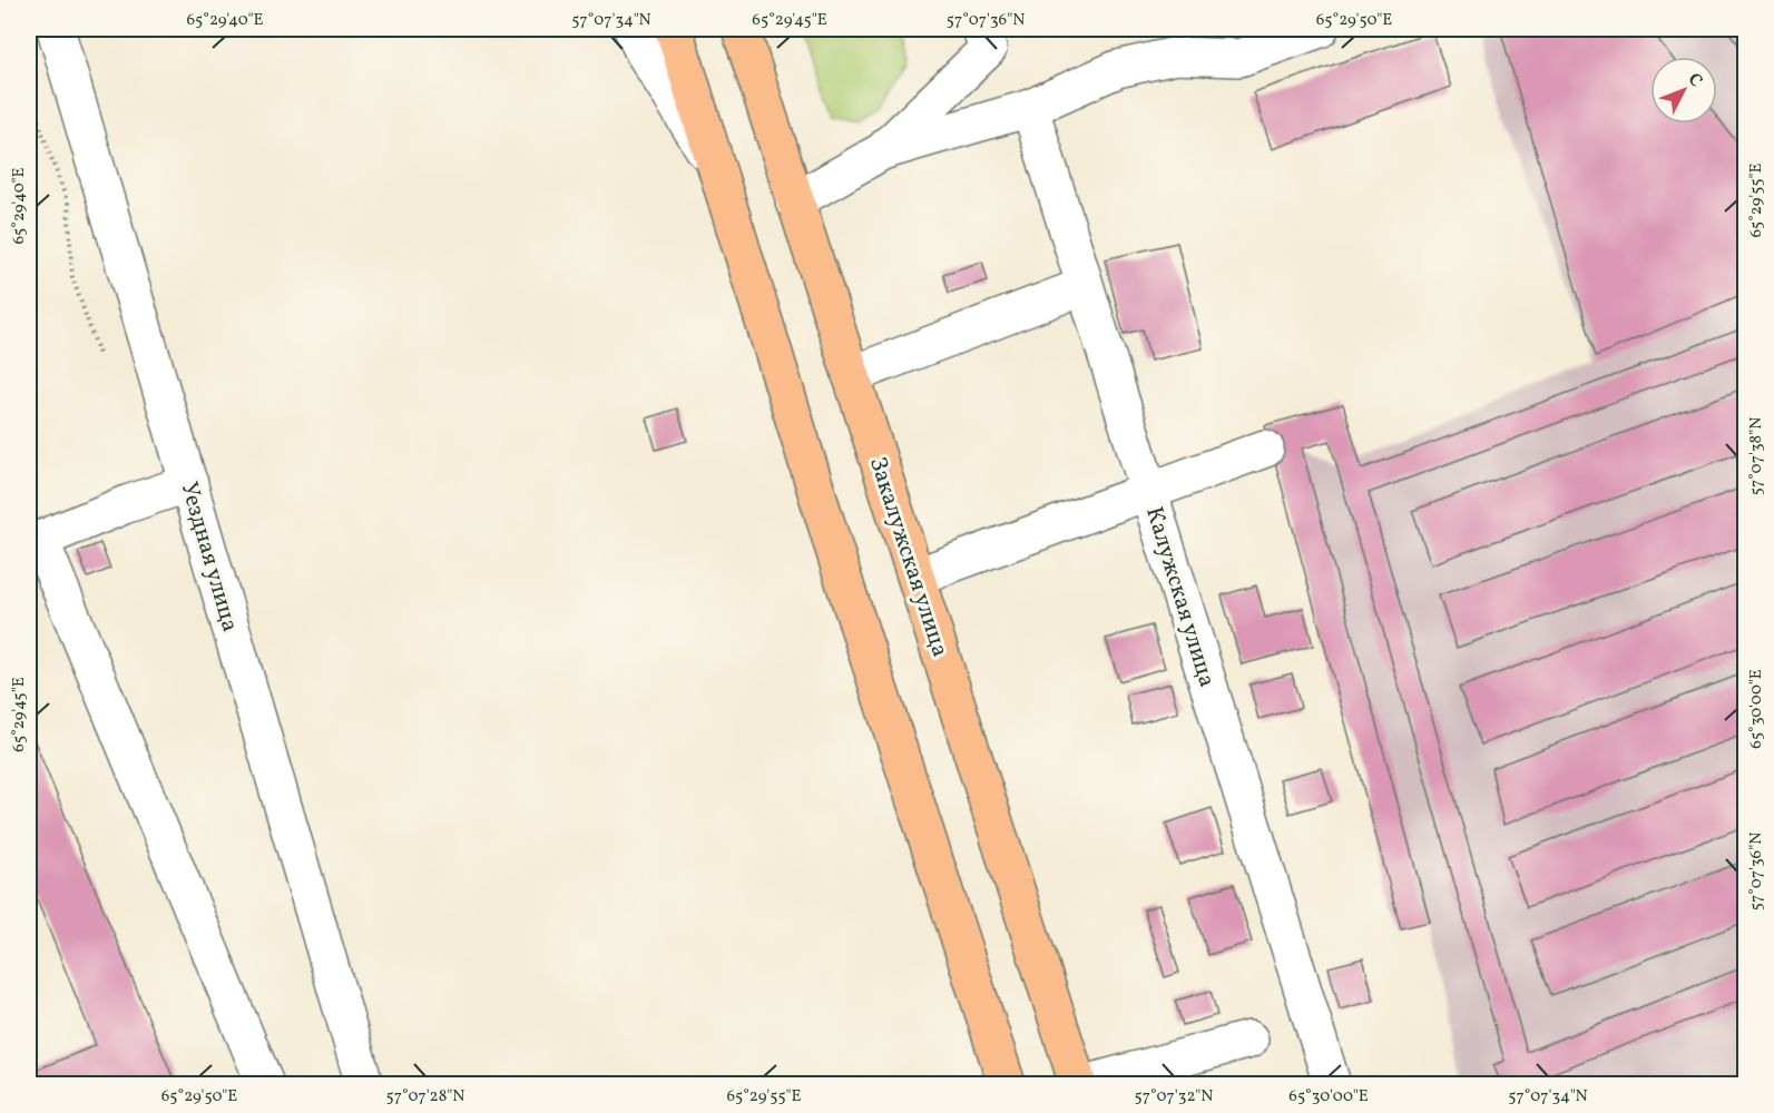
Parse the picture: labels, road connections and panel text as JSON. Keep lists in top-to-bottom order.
{
  "streets": {
    "highway": ["Закалужская улица"],
    "street": ["Уездная улица", "Калужская улица"]
  },
  "north": "top right",
  "coordinates": [
    "65°29'40\"E",
    "57°07'34\"N",
    "65°29'45\"E",
    "57°07'36\"N",
    "65°29'50\"E",
    "65°29'55\"E",
    "57°07'38\"N",
    "65°30'00\"E",
    "57°07'28\"N",
    "57°07'32\"N"
  ]
}
